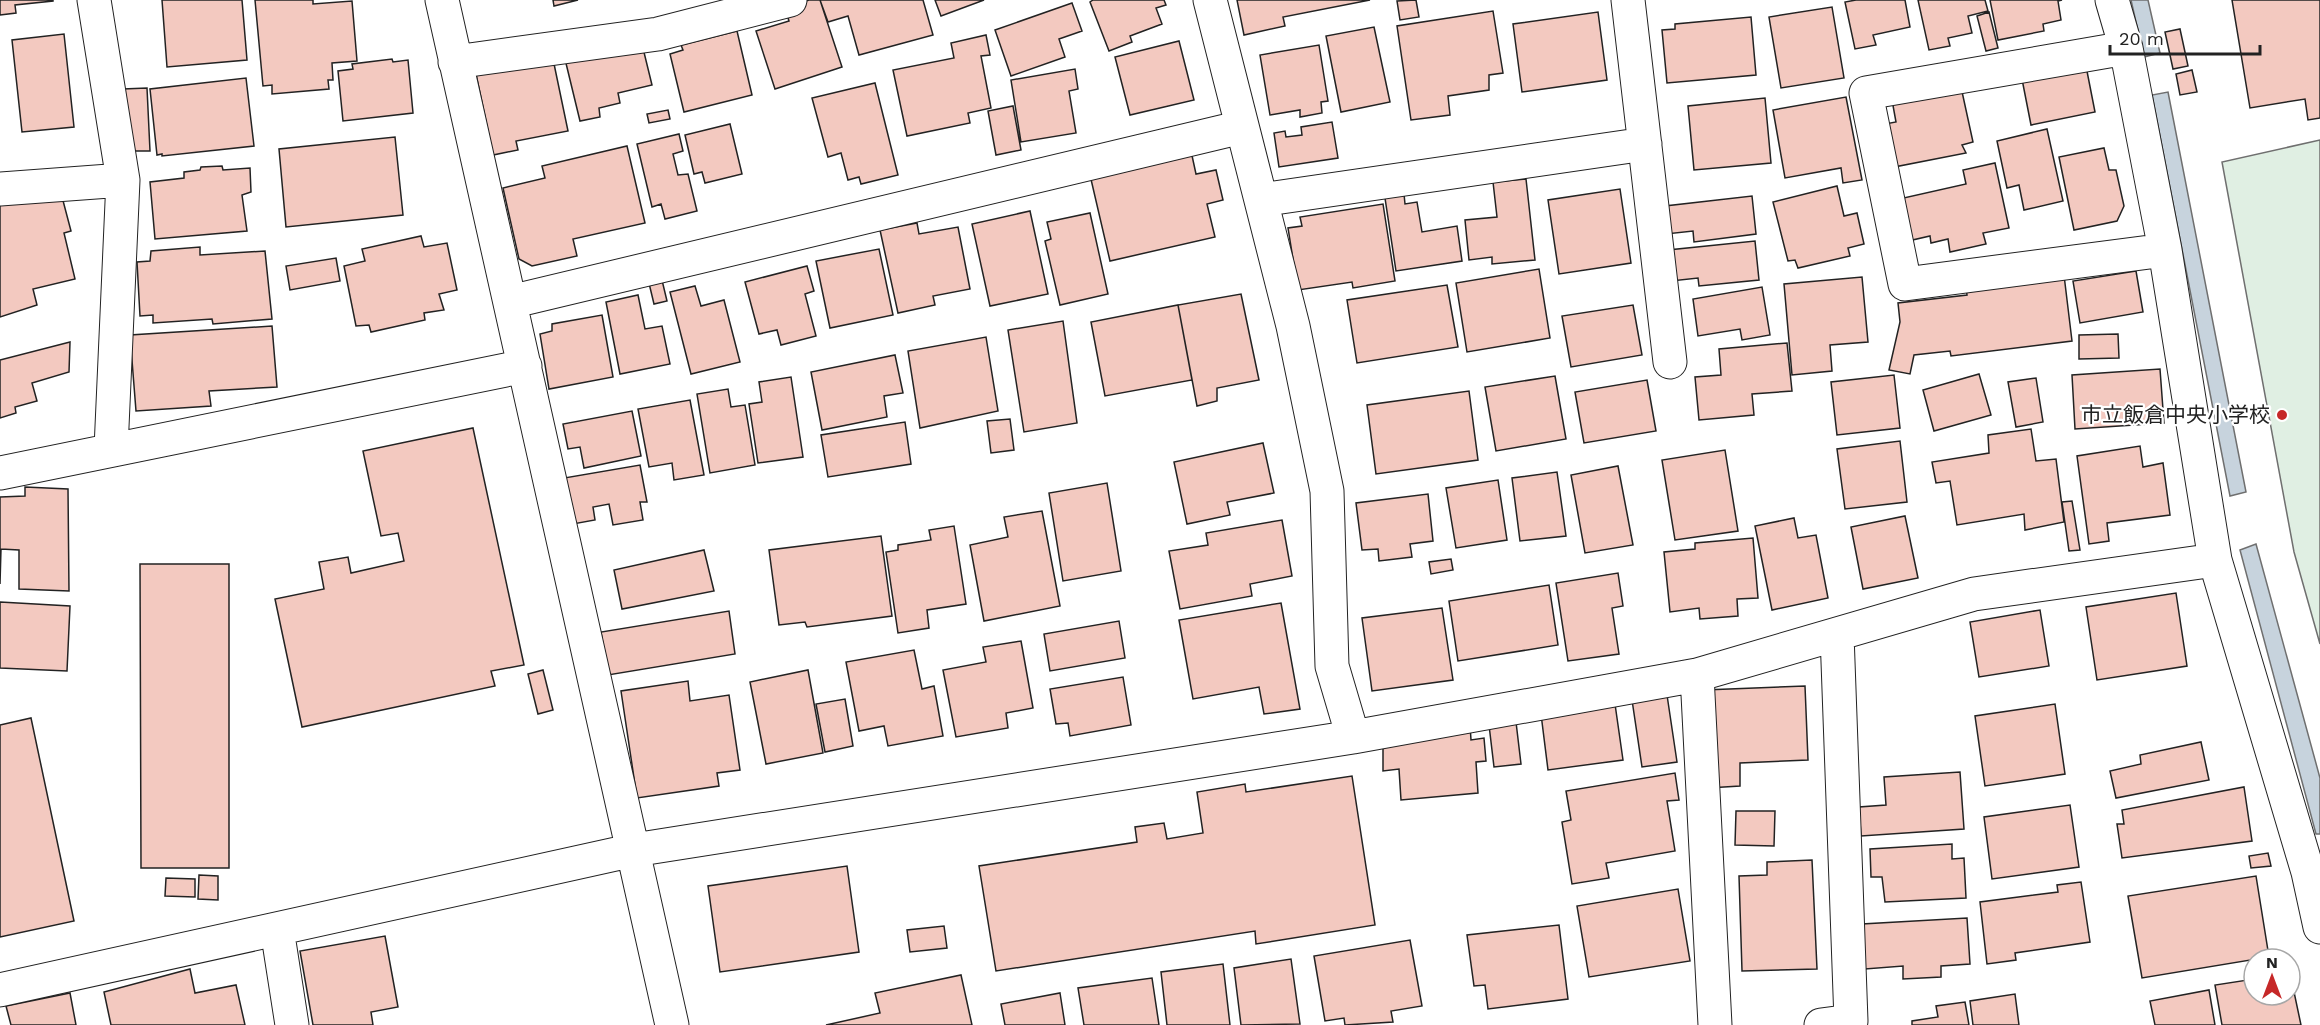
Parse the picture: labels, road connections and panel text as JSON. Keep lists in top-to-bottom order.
{
  "places": ["市立飯倉中央小学校"],
  "scale_bar": "20 m",
  "north": "top"
}
